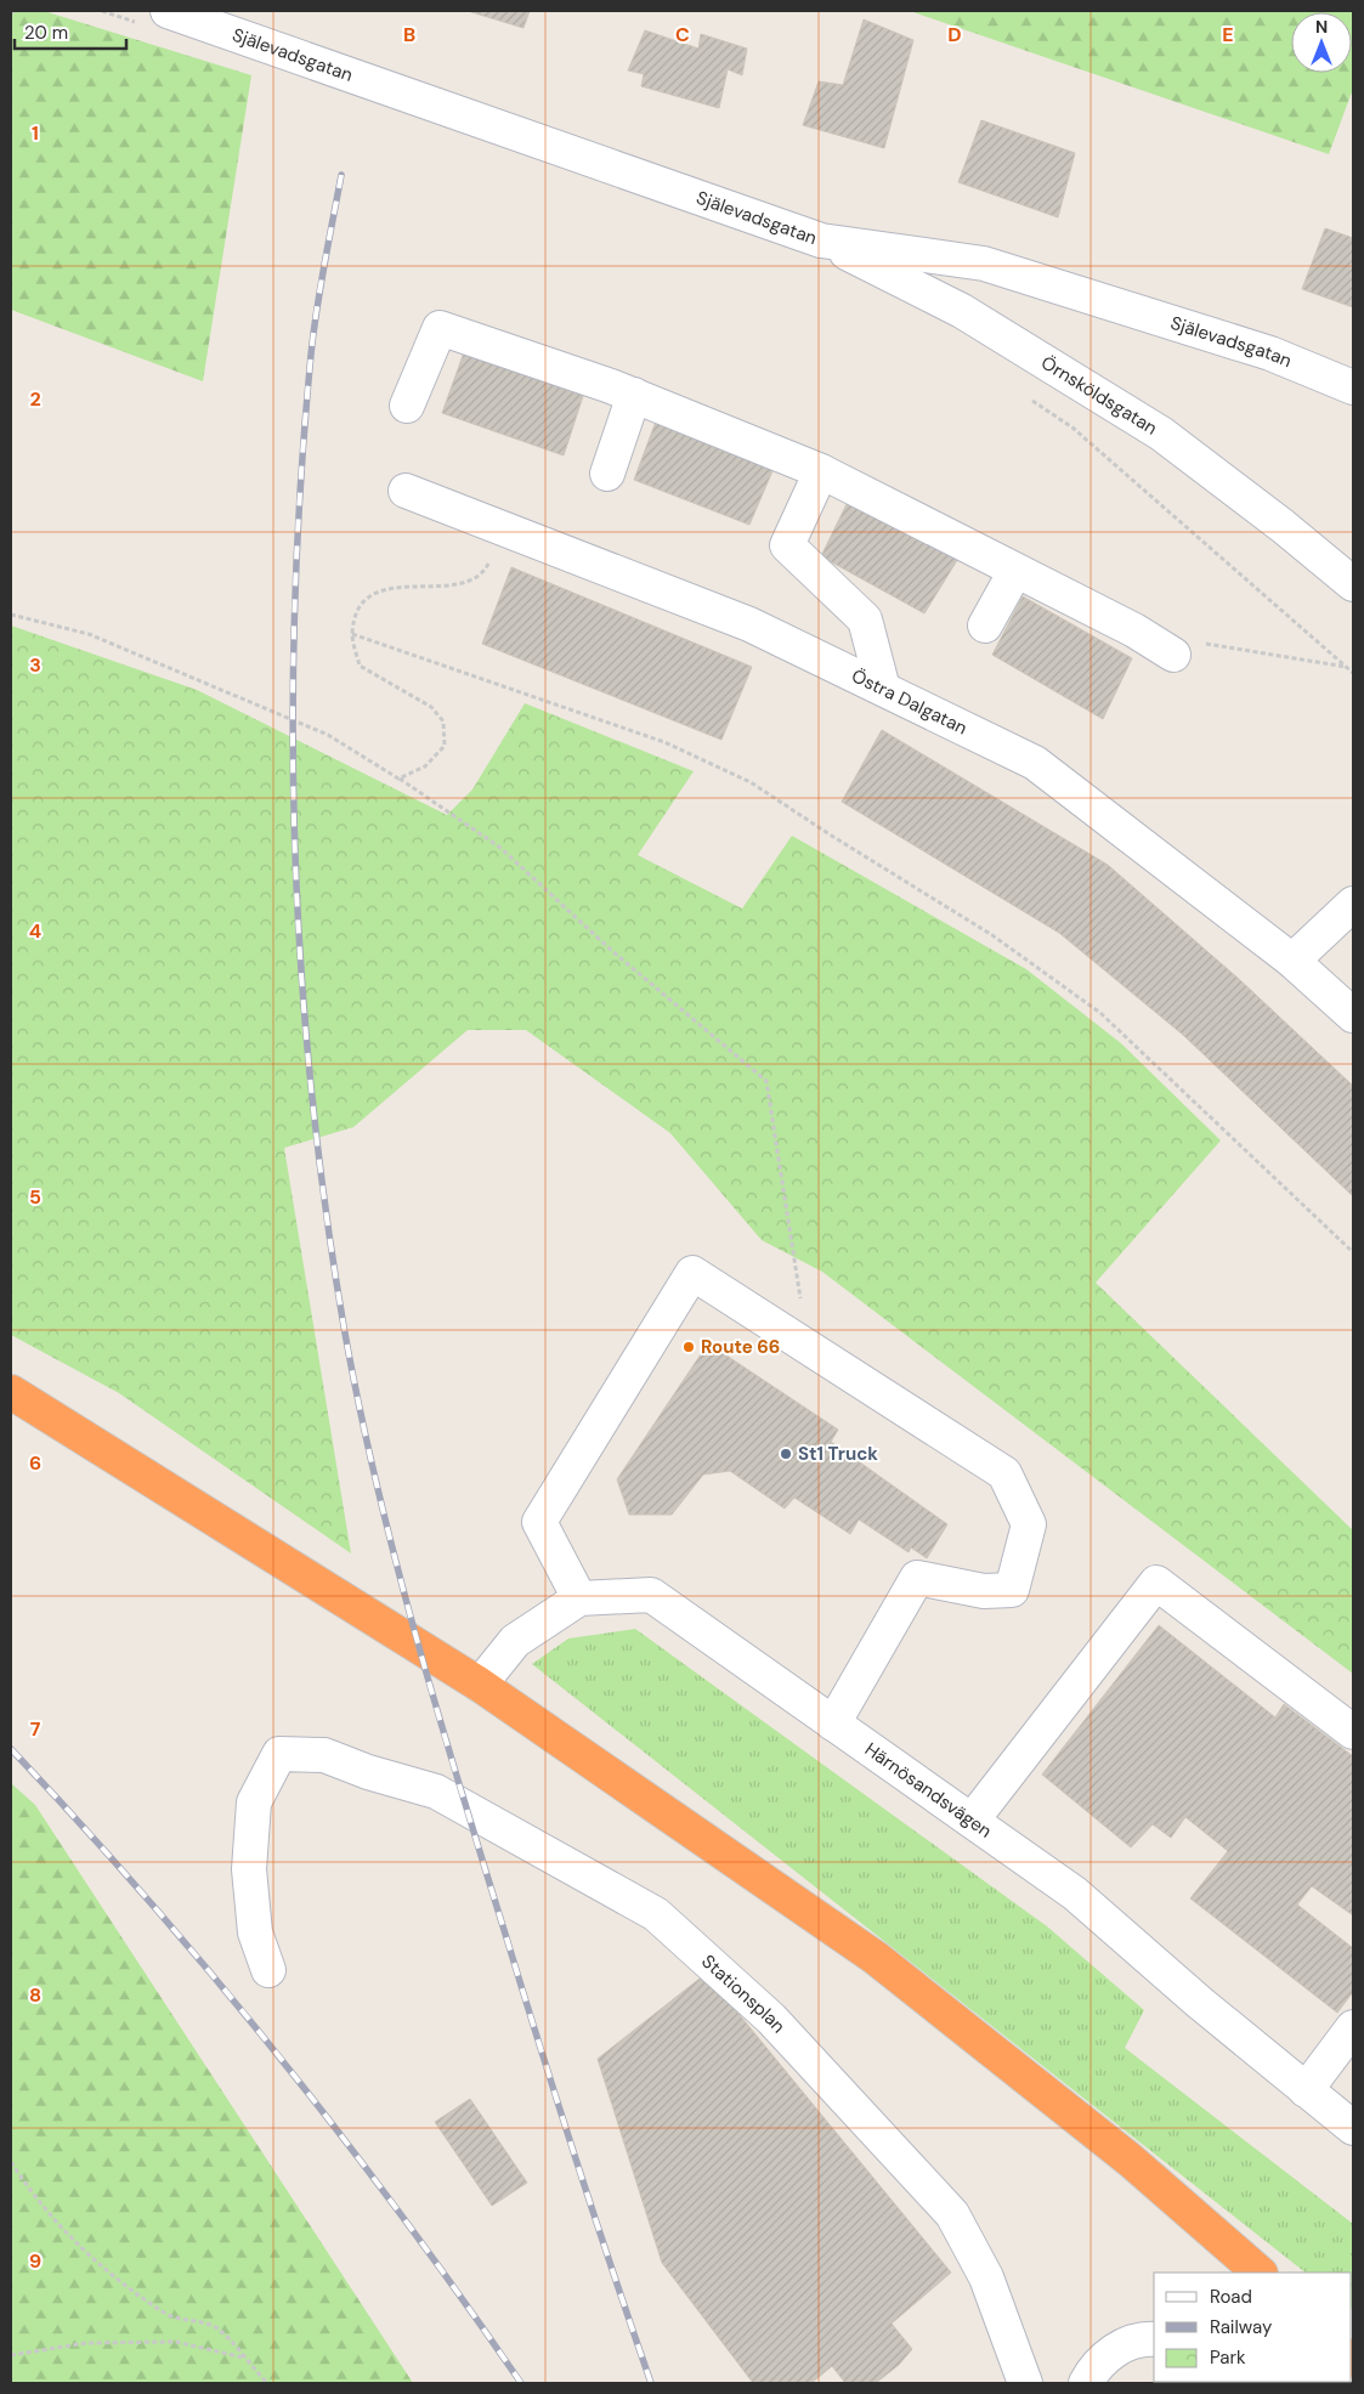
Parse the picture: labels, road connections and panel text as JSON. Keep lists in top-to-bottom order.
{
  "streets": {
    "street": [
      "Själevadsgatan",
      "Örnsköldsgatan",
      "Östra Dalgatan",
      "Härnösandsvägen",
      "Stationsplan"
    ]
  },
  "crossings": [
    ["Själevadsgatan", "Örnsköldsgatan"]
  ],
  "places": ["Route 66", "St1 Truck"],
  "legend": ["Road", "Railway", "Park"],
  "scale_bar": "20 m",
  "north": "top",
  "grid": {
    "columns": [
      "B",
      "C",
      "D",
      "E"
    ],
    "rows": [
      "1",
      "2",
      "3",
      "4",
      "5",
      "6",
      "7",
      "8",
      "9"
    ]
  }
}
